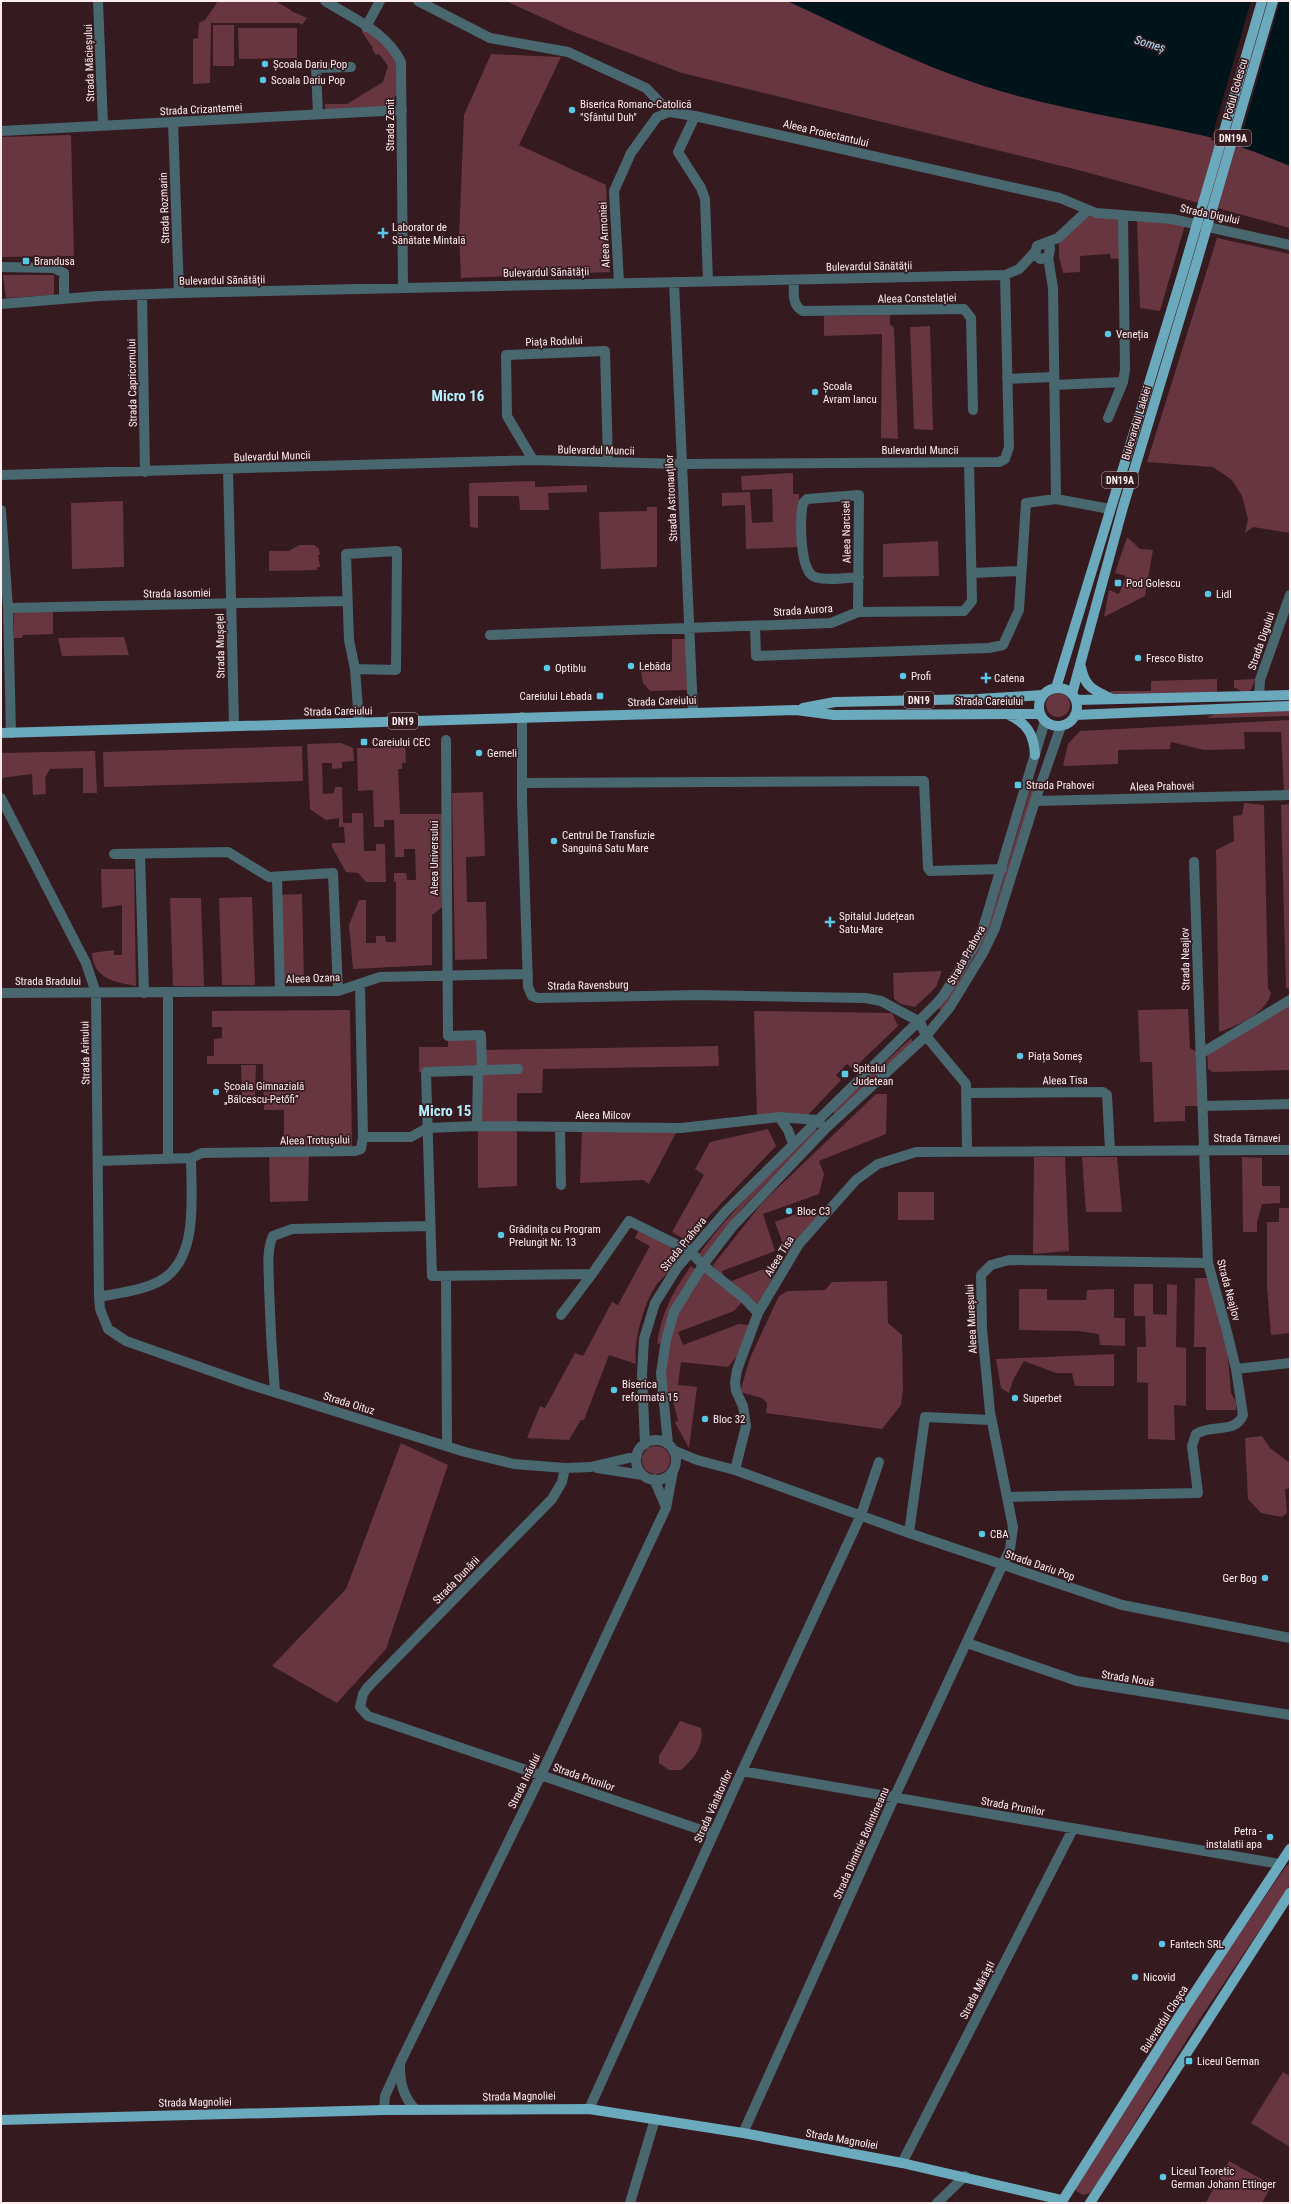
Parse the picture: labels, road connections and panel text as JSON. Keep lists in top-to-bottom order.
{
  "streets": {
    "main road": [
      "Podul Golescu",
      "DN19A",
      "Bulevardul Lalelei",
      "DN19",
      "Strada Careiului",
      "Bulevardul Cloșca",
      "Strada Magnoliei"
    ],
    "street": [
      "Strada Măcieșului",
      "Strada Crizantemei",
      "Strada Zenit",
      "Aleea Proiectantului",
      "Strada Rozmarin",
      "Strada Digului",
      "Aleea Armoniei",
      "Bulevardul Sănătății",
      "Aleea Constelației",
      "Piața Rodului",
      "Strada Capricornului",
      "Bulevardul Muncii",
      "Strada Astronauților",
      "Aleea Narcisei",
      "Strada Iasomiei",
      "Strada Aurora",
      "Strada Mușețel",
      "Aleea Prahovei",
      "Aleea Universului",
      "Strada Prahova",
      "Strada Neajlov",
      "Aleea Ozana",
      "Strada Bradului",
      "Strada Ravensburg",
      "Strada Arinului",
      "Aleea Tisa",
      "Aleea Milcov",
      "Strada Târnavei",
      "Aleea Trotușului",
      "Aleea Mureșului",
      "Strada Oituz",
      "Strada Dariu Pop",
      "Strada Dunării",
      "Strada Nouă",
      "Strada Prunilor",
      "Strada Inăului",
      "Strada Vânătorilor",
      "Strada Dimitrie Bolintineanu",
      "Strada Mărăști"
    ]
  },
  "crossings": [
    ["Strada Măcieșului", "Strada Crizantemei"],
    ["Podul Golescu", "Bulevardul Lalelei"],
    ["Strada Crizantemei", "Strada Zenit"],
    ["Strada Crizantemei", "Strada Rozmarin"],
    ["Strada Zenit", "Bulevardul Sănătății"],
    ["Aleea Proiectantului", "Strada Digului"],
    ["Aleea Proiectantului", "Bulevardul Sănătății"],
    ["Strada Rozmarin", "Bulevardul Sănătății"],
    ["Aleea Armoniei", "Bulevardul Sănătății"],
    ["Bulevardul Sănătății", "Aleea Constelației"],
    ["Bulevardul Sănătății", "Strada Capricornului"],
    ["Bulevardul Sănătății", "Bulevardul Muncii"],
    ["Bulevardul Sănătății", "Strada Astronauților"],
    ["Piața Rodului", "Bulevardul Muncii"],
    ["Strada Capricornului", "Bulevardul Muncii"],
    ["Bulevardul Lalelei", "DN19"],
    ["Bulevardul Lalelei", "Strada Careiului"],
    ["Bulevardul Lalelei", "Strada Prahova"],
    ["Bulevardul Muncii", "Strada Astronauților"],
    ["Bulevardul Muncii", "Strada Aurora"],
    ["Bulevardul Muncii", "Strada Mușețel"],
    ["Strada Astronauților", "Strada Aurora"],
    ["Strada Astronauților", "Strada Careiului"],
    ["Aleea Narcisei", "Strada Aurora"],
    ["Strada Iasomiei", "Strada Mușețel"],
    ["Strada Mușețel", "Strada Careiului"],
    ["DN19", "Strada Careiului"],
    ["DN19", "Strada Prahova"],
    ["Strada Careiului", "Strada Prahova"],
    ["Strada Careiului", "Strada Ravensburg"],
    ["Aleea Prahovei", "Strada Prahova"],
    ["Aleea Universului", "Aleea Ozana"],
    ["Strada Prahova", "Strada Ravensburg"],
    ["Strada Prahova", "Aleea Milcov"],
    ["Strada Prahova", "Strada Oituz"],
    ["Strada Prahova", "Strada Dariu Pop"],
    ["Strada Prahova", "Strada Inăului"],
    ["Strada Neajlov", "Aleea Tisa"],
    ["Strada Neajlov", "Strada Târnavei"],
    ["Strada Neajlov", "Aleea Mureșului"],
    ["Aleea Ozana", "Strada Bradului"],
    ["Aleea Ozana", "Strada Ravensburg"],
    ["Aleea Ozana", "Strada Arinului"],
    ["Strada Bradului", "Strada Arinului"],
    ["Strada Arinului", "Aleea Trotușului"],
    ["Strada Arinului", "Strada Oituz"],
    ["Aleea Tisa", "Strada Târnavei"],
    ["Aleea Tisa", "Strada Dariu Pop"],
    ["Aleea Milcov", "Aleea Trotușului"],
    ["Aleea Mureșului", "Strada Dariu Pop"],
    ["Aleea Mureșului", "Strada Dimitrie Bolintineanu"],
    ["Strada Oituz", "Strada Dariu Pop"],
    ["Strada Oituz", "Strada Dunării"],
    ["Strada Oituz", "Strada Inăului"],
    ["Strada Dariu Pop", "Strada Inăului"],
    ["Strada Dariu Pop", "Strada Vânătorilor"],
    ["Strada Dariu Pop", "Strada Dimitrie Bolintineanu"],
    ["Strada Dunării", "Strada Prunilor"],
    ["Strada Nouă", "Strada Dimitrie Bolintineanu"],
    ["Strada Prunilor", "Strada Inăului"],
    ["Strada Prunilor", "Strada Vânătorilor"],
    ["Strada Prunilor", "Strada Dimitrie Bolintineanu"],
    ["Strada Prunilor", "Strada Mărăști"],
    ["Strada Prunilor", "Bulevardul Cloșca"],
    ["Strada Inăului", "Strada Magnoliei"],
    ["Strada Vânătorilor", "Strada Magnoliei"],
    ["Strada Dimitrie Bolintineanu", "Strada Magnoliei"],
    ["Strada Mărăști", "Strada Magnoliei"],
    ["Bulevardul Cloșca", "Strada Magnoliei"]
  ],
  "districts": ["Micro 16", "Micro 15"],
  "water": ["Someș"],
  "places": {
    "other": [
      "Școala Dariu Pop",
      "Scoala Dariu Pop",
      "Biserica Romano-Catolică \"Sfântul Duh\"",
      "Veneția",
      "Școala Avram Iancu",
      "Lidl",
      "Fresco Bistro",
      "Lebăda",
      "Optiblu",
      "Profi",
      "Gemeli",
      "Centrul De Transfuzie Sanguină Satu Mare",
      "Piața Someș",
      "Școala Gimnazială „Bălcescu-Petőfi”",
      "Bloc C3",
      "Grădinița cu Program Prelungit Nr. 13",
      "Biserica reformată 15",
      "Superbet",
      "Bloc 32",
      "CBA",
      "Ger Bog",
      "Petra - instalatii apa",
      "Fantech SRL",
      "Nicovid",
      "Liceul Teoretic German Johann Ettinger"
    ],
    "health": ["Laborator de Sănătate Mintală", "Catena", "Spitalul Județean Satu-Mare"],
    "transit": [
      "Brandusa",
      "Pod Golescu",
      "Careiului Lebada",
      "Careiului CEC",
      "Strada Prahovei",
      "Spitalul Judetean",
      "Liceul German"
    ]
  }
}
